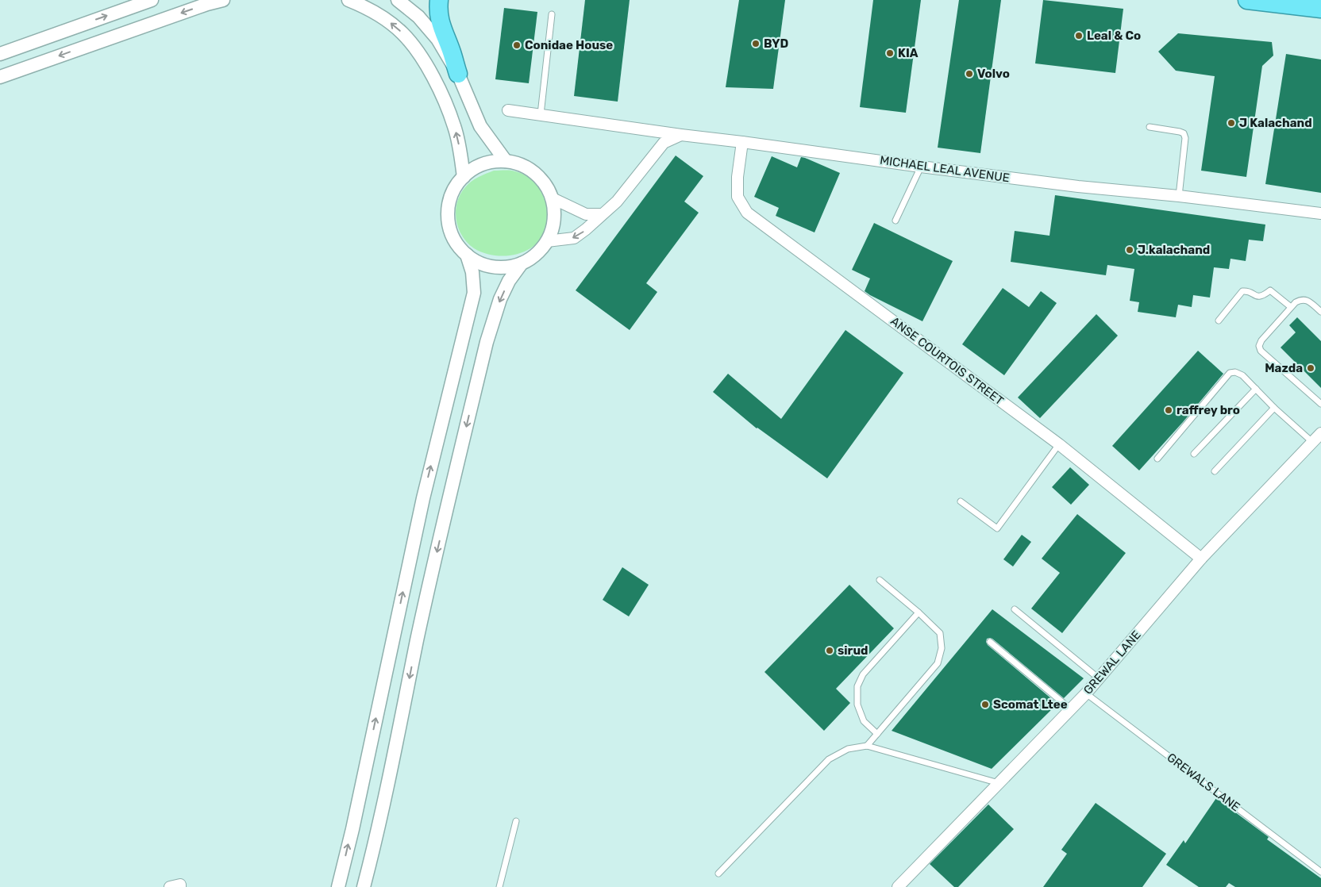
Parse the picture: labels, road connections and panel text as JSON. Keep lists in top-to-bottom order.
{
  "streets": {
    "street": ["MICHAEL LEAL AVENUE", "ANSE COURTOIS STREET", "GREWAL LANE"],
    "lane": ["GREWALS LANE"]
  },
  "crossings": [
    ["MICHAEL LEAL AVENUE", "ANSE COURTOIS STREET"],
    ["ANSE COURTOIS STREET", "GREWAL LANE"],
    ["GREWAL LANE", "GREWALS LANE"]
  ],
  "places": [
    "Leal & Co",
    "BYD",
    "Conidae House",
    "KIA",
    "Volvo",
    "J Kalachand",
    "J.kalachand",
    "Mazda",
    "raffrey bro",
    "sirud",
    "Scomat Ltee"
  ]
}
